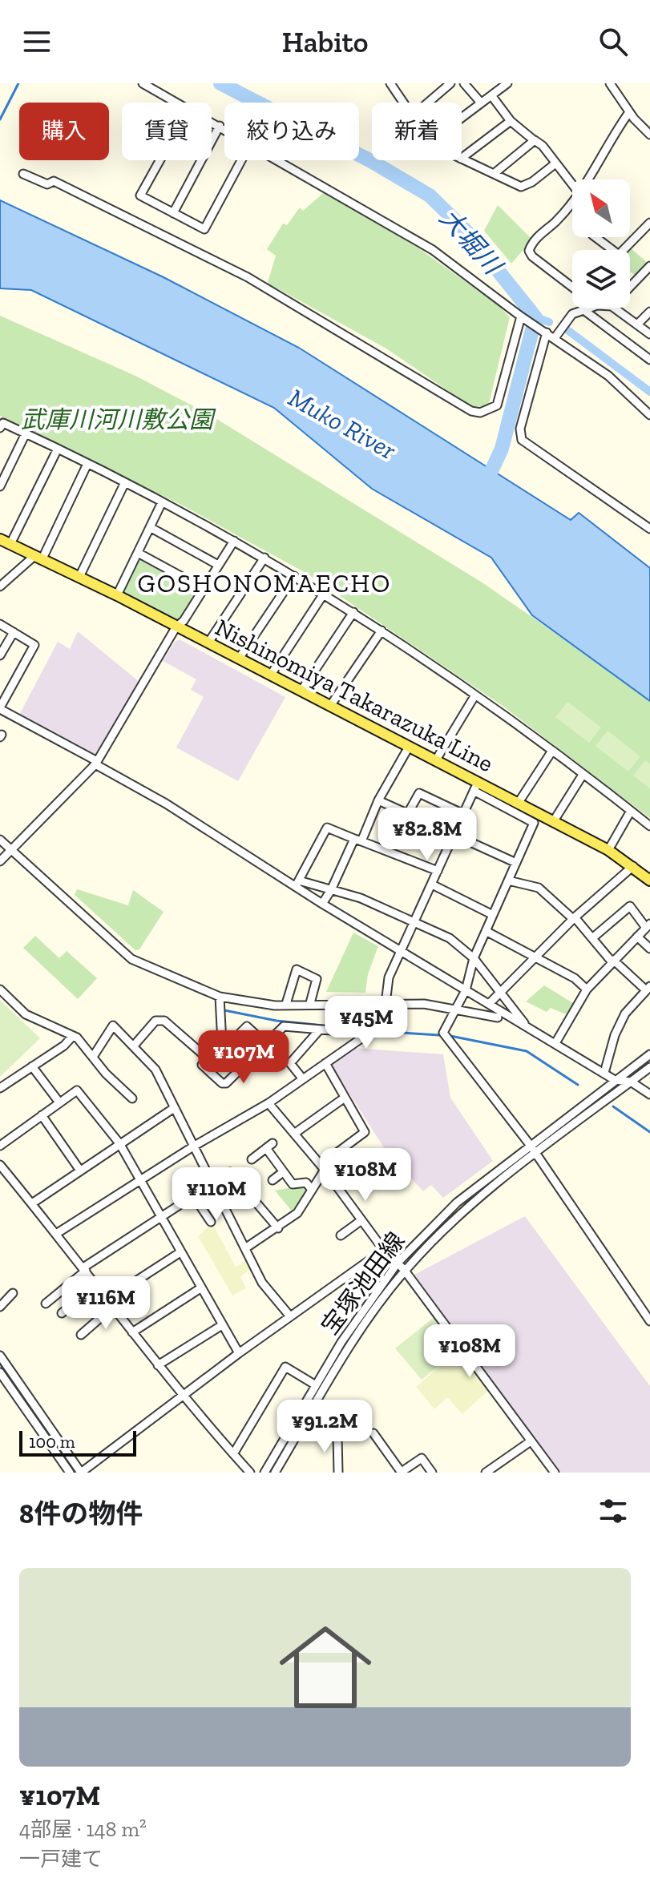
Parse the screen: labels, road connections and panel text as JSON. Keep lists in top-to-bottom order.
{
  "streets": {
    "main road": ["Nishinomiya Takarazuka Line"],
    "street": ["宝塚池田線"]
  },
  "districts": ["GOSHONOMAECHO"],
  "water": ["大堀川", "Muko River"],
  "parks": ["武庫川河川敷公園"],
  "scale_bar": "100 m",
  "north": "top left",
  "page": {
    "header": "Habito",
    "chip": [
      "購入",
      "賃貸",
      "絞り込み",
      "新着"
    ],
    "price": [
      "¥82.8M",
      "¥45M",
      "¥107M",
      "¥108M",
      "¥110M",
      "¥116M",
      "¥108M",
      "¥91.2M"
    ],
    "scale": "100 m",
    "heading": "8件の物件",
    "list": [
      {
        "name": "¥107M",
        "note": "4部屋 · 148 m² · 一戸建て"
      }
    ]
  }
}
